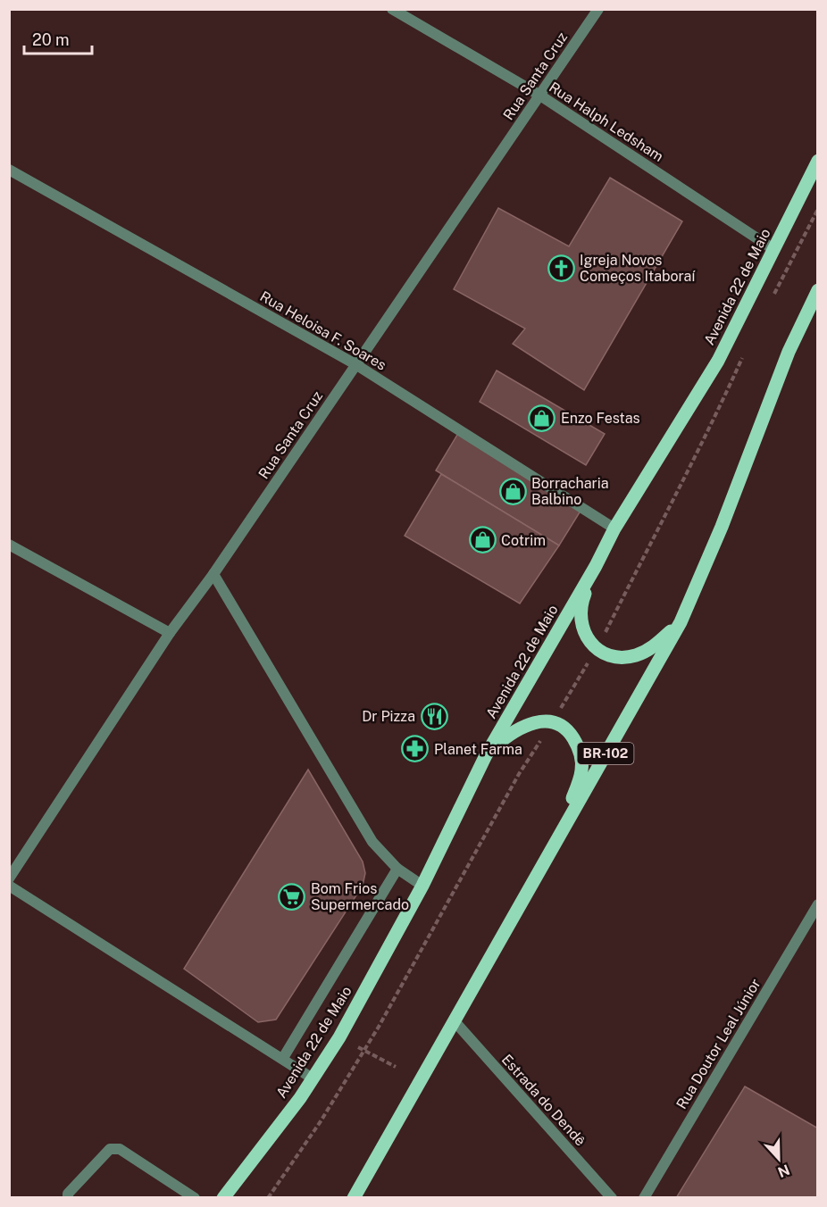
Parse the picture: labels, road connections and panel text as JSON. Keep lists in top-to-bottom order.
{
  "streets": {
    "main road": ["Avenida 22 de Maio", "BR-102"],
    "street": [
      "Rua Santa Cruz",
      "Rua Halph Ledsham",
      "Rua Heloisa F. Soares",
      "Rua Doutor Leal Júnior",
      "Estrada do Dendê"
    ]
  },
  "crossings": [
    ["Rua Santa Cruz", "Rua Halph Ledsham"],
    ["Rua Santa Cruz", "Rua Heloisa F. Soares"],
    ["Rua Halph Ledsham", "Avenida 22 de Maio"],
    ["Avenida 22 de Maio", "Rua Heloisa F. Soares"],
    ["BR-102", "Estrada do Dendê"]
  ],
  "places": {
    "church": ["Igreja Novos Começos Itaboraí"],
    "shop": ["Enzo Festas", "Borracharia Balbino", "Cotrim"],
    "restaurant": ["Dr Pizza"],
    "pharmacy": ["Planet Farma"],
    "supermarket": ["Bom Frios Supermercado"]
  },
  "scale_bar": "20 m",
  "north": "bottom"
}
